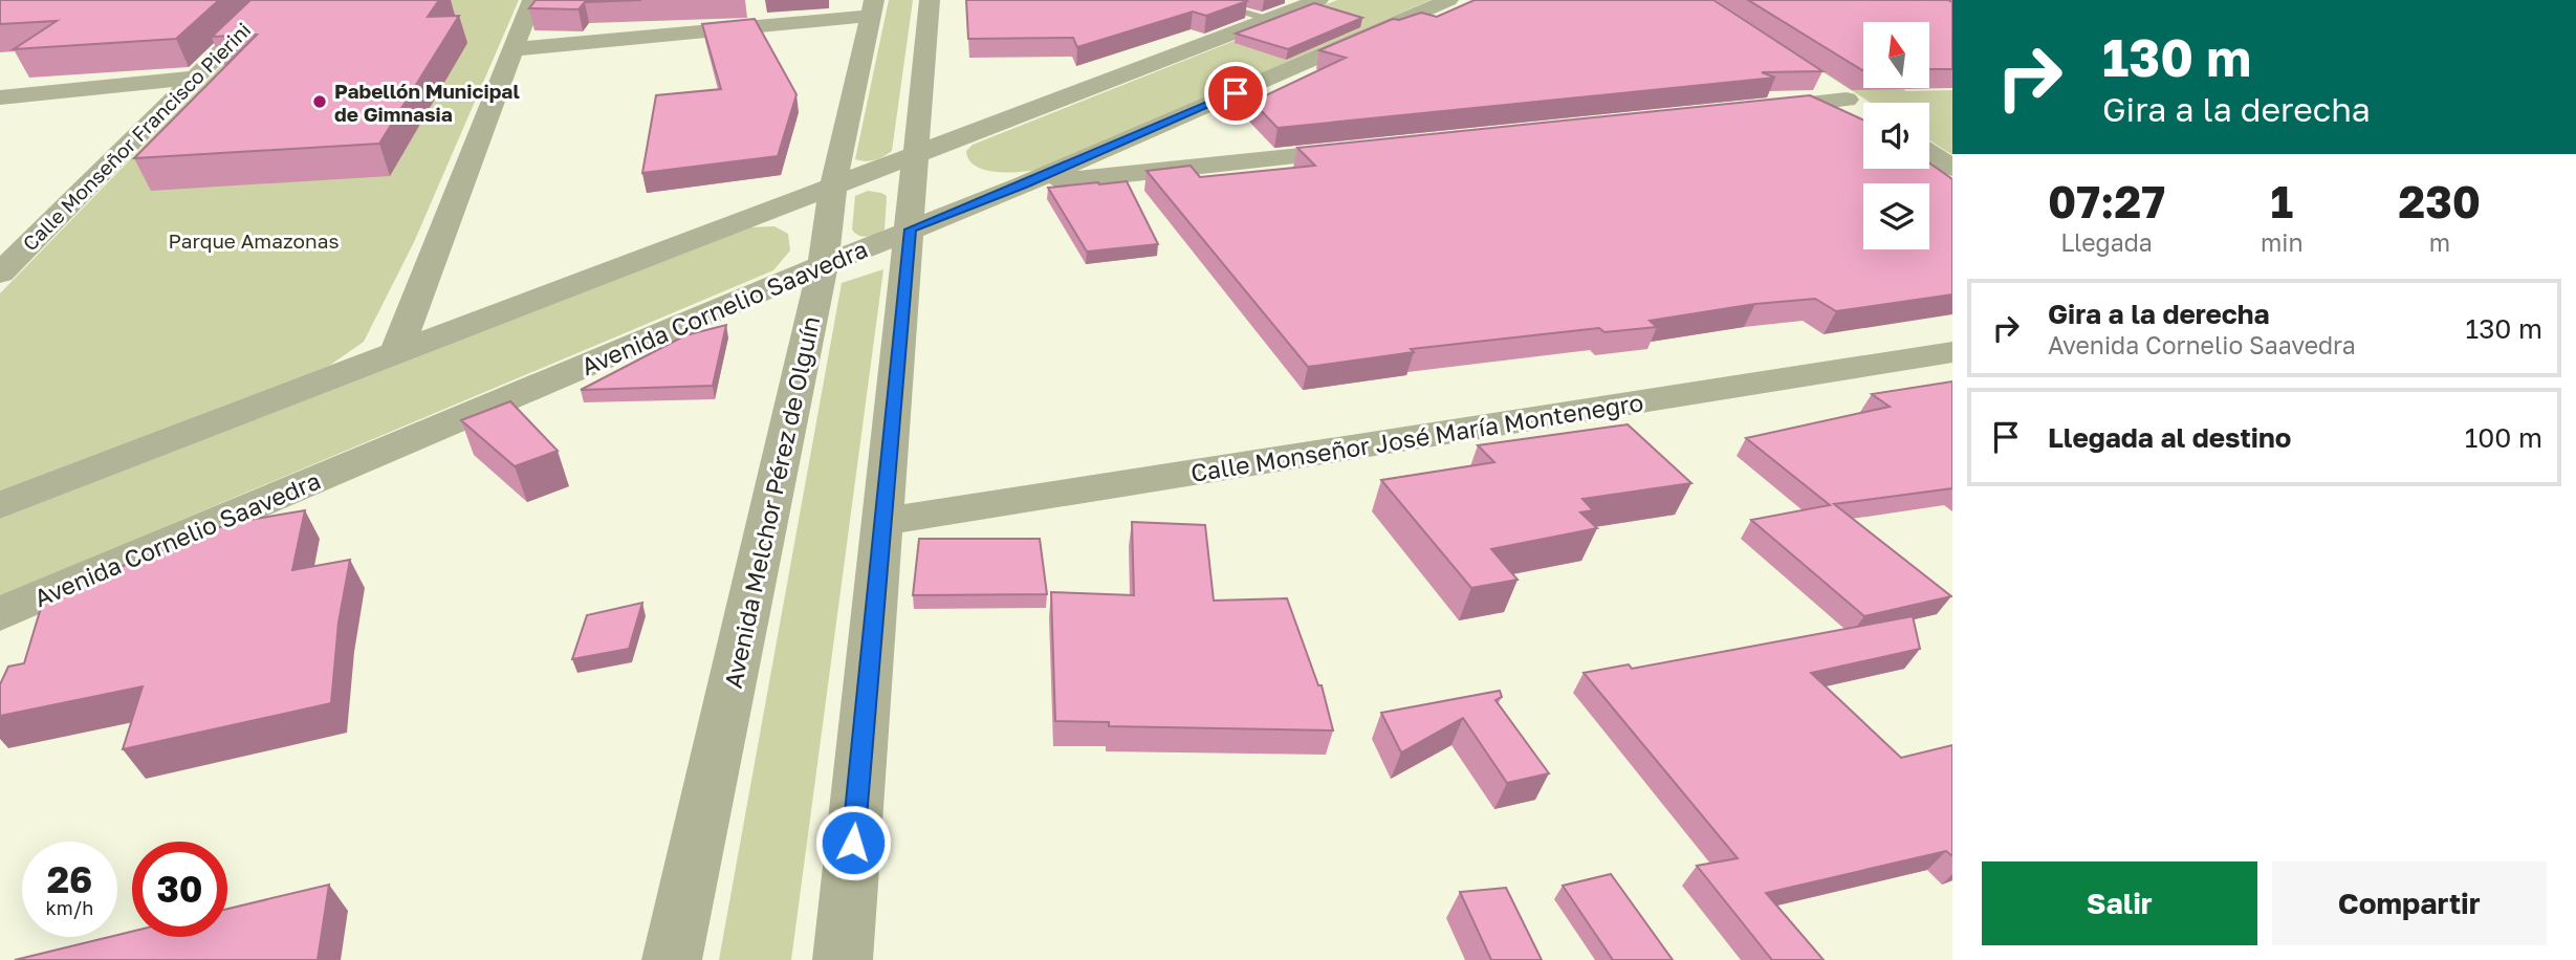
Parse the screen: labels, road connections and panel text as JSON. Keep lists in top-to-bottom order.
{
  "streets": {
    "street": [
      "Calle Monseñor Francisco Pierini",
      "Avenida Cornelio Saavedra",
      "Calle Monseñor José María Montenegro",
      "Avenida Melchor Pérez de Olguín"
    ]
  },
  "crossings": [
    ["Avenida Cornelio Saavedra", "Avenida Melchor Pérez de Olguín"]
  ],
  "parks": ["Parque Amazonas"],
  "places": ["Pabellón Municipal de Gimnasia"],
  "north": "top",
  "page": {
    "turn": ["130 m", "Gira a la derecha"],
    "eta": [
      "07:27",
      "Llegada",
      "1",
      "min",
      "230",
      "m"
    ],
    "list": [
      {
        "name": "Gira a la derecha",
        "note": "Avenida Cornelio Saavedra",
        "value": "130 m"
      },
      {
        "name": "Llegada al destino",
        "value": "100 m"
      }
    ],
    "speed": "26 km/h",
    "limit": "30",
    "buttons": ["Salir", "Compartir"]
  }
}
